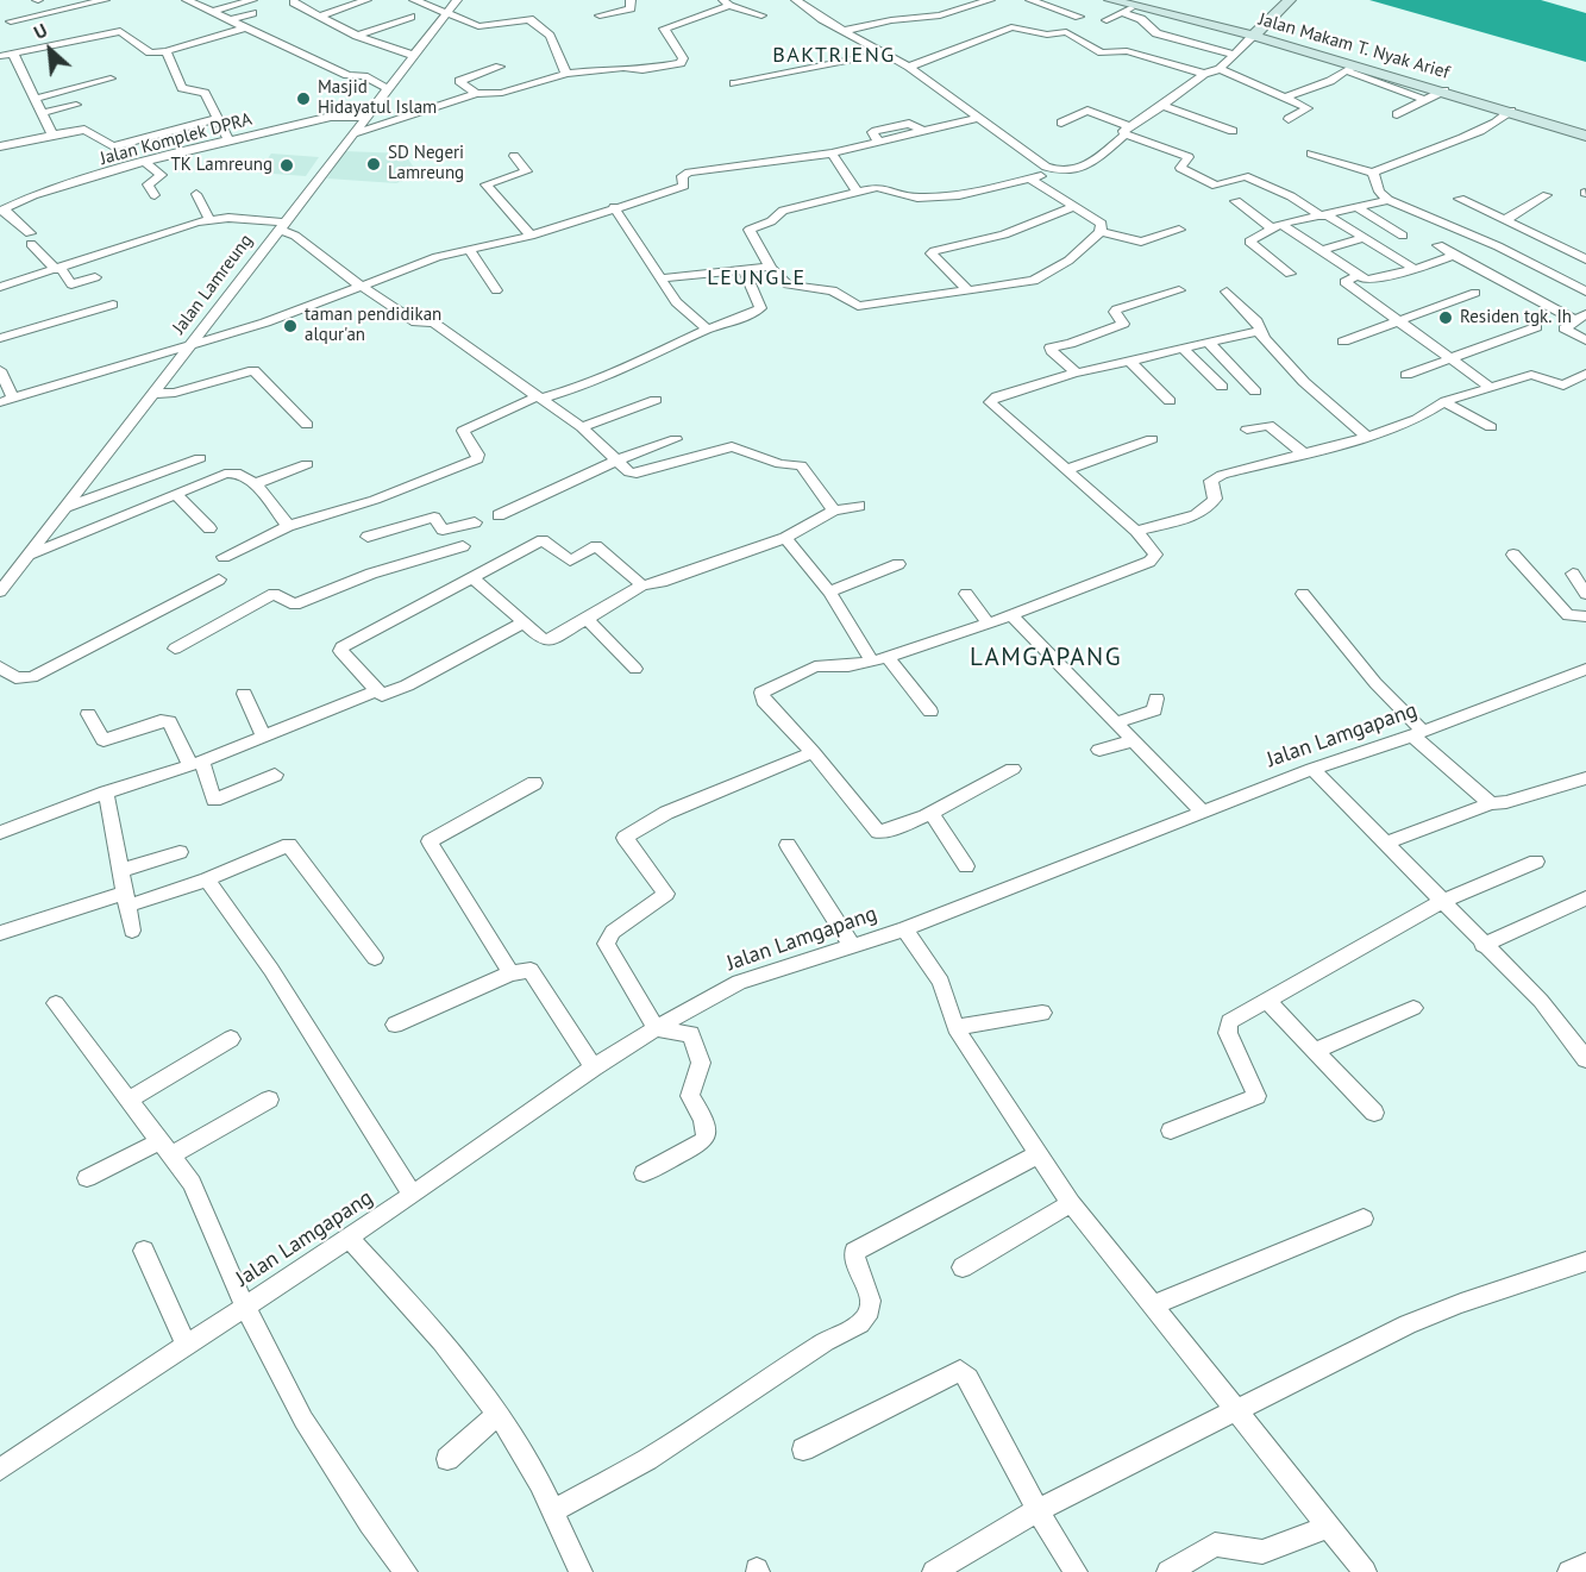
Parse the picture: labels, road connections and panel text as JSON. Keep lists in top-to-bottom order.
{
  "streets": {
    "street": [
      "Jalan Makam T. Nyak Arief",
      "Jalan Komplek DPRA",
      "Jalan Lamreung",
      "Jalan Lamgapang"
    ]
  },
  "crossings": [
    ["Jalan Komplek DPRA", "Jalan Lamreung"]
  ],
  "districts": ["BAKTRIENG", "LEUNGLE", "LAMGAPANG"],
  "places": [
    "Masjid Hidayatul Islam",
    "SD Negeri Lamreung",
    "TK Lamreung",
    "Residen tgk. Ih",
    "taman pendidikan alqur'an"
  ],
  "north": "top left"
}
